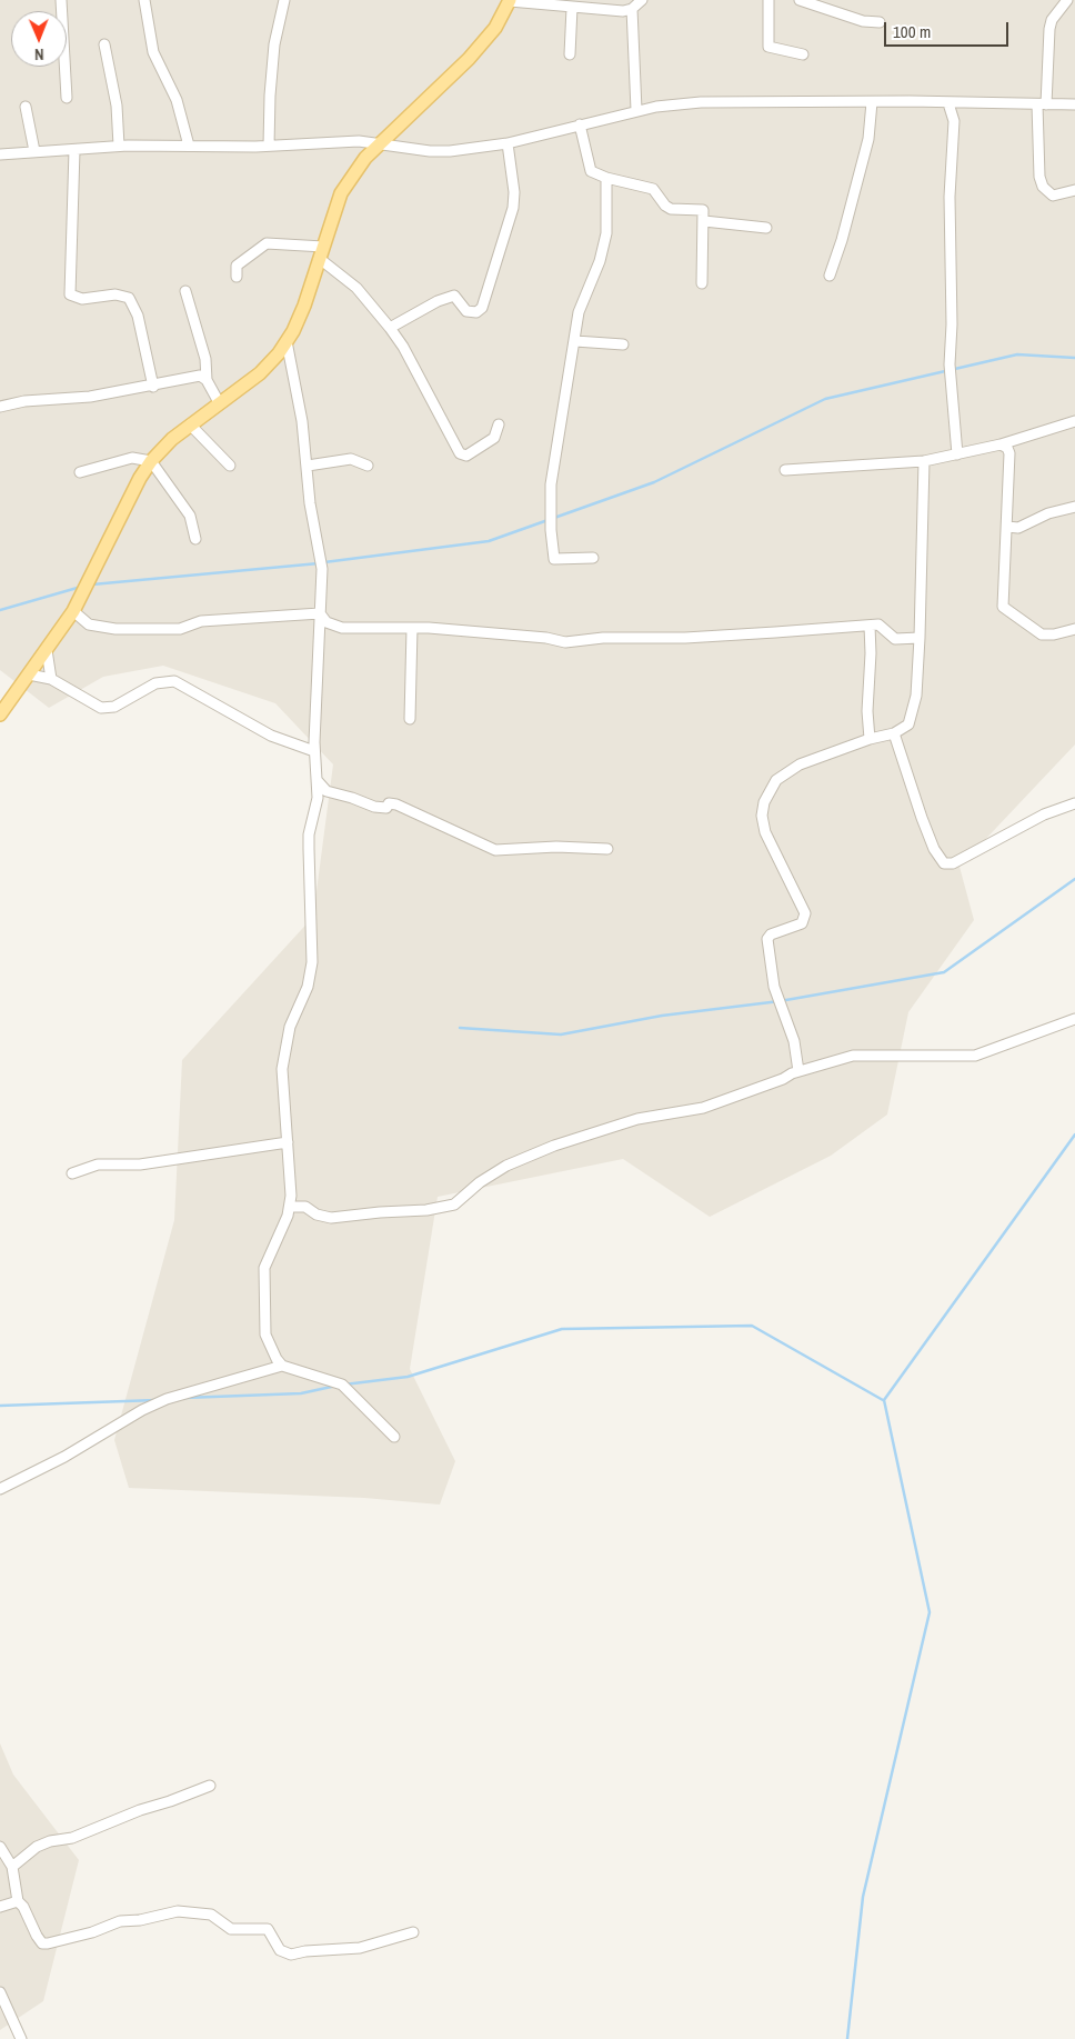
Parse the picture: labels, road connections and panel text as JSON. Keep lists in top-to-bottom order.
{
  "scale_bar": "100 m",
  "north": "bottom"
}
